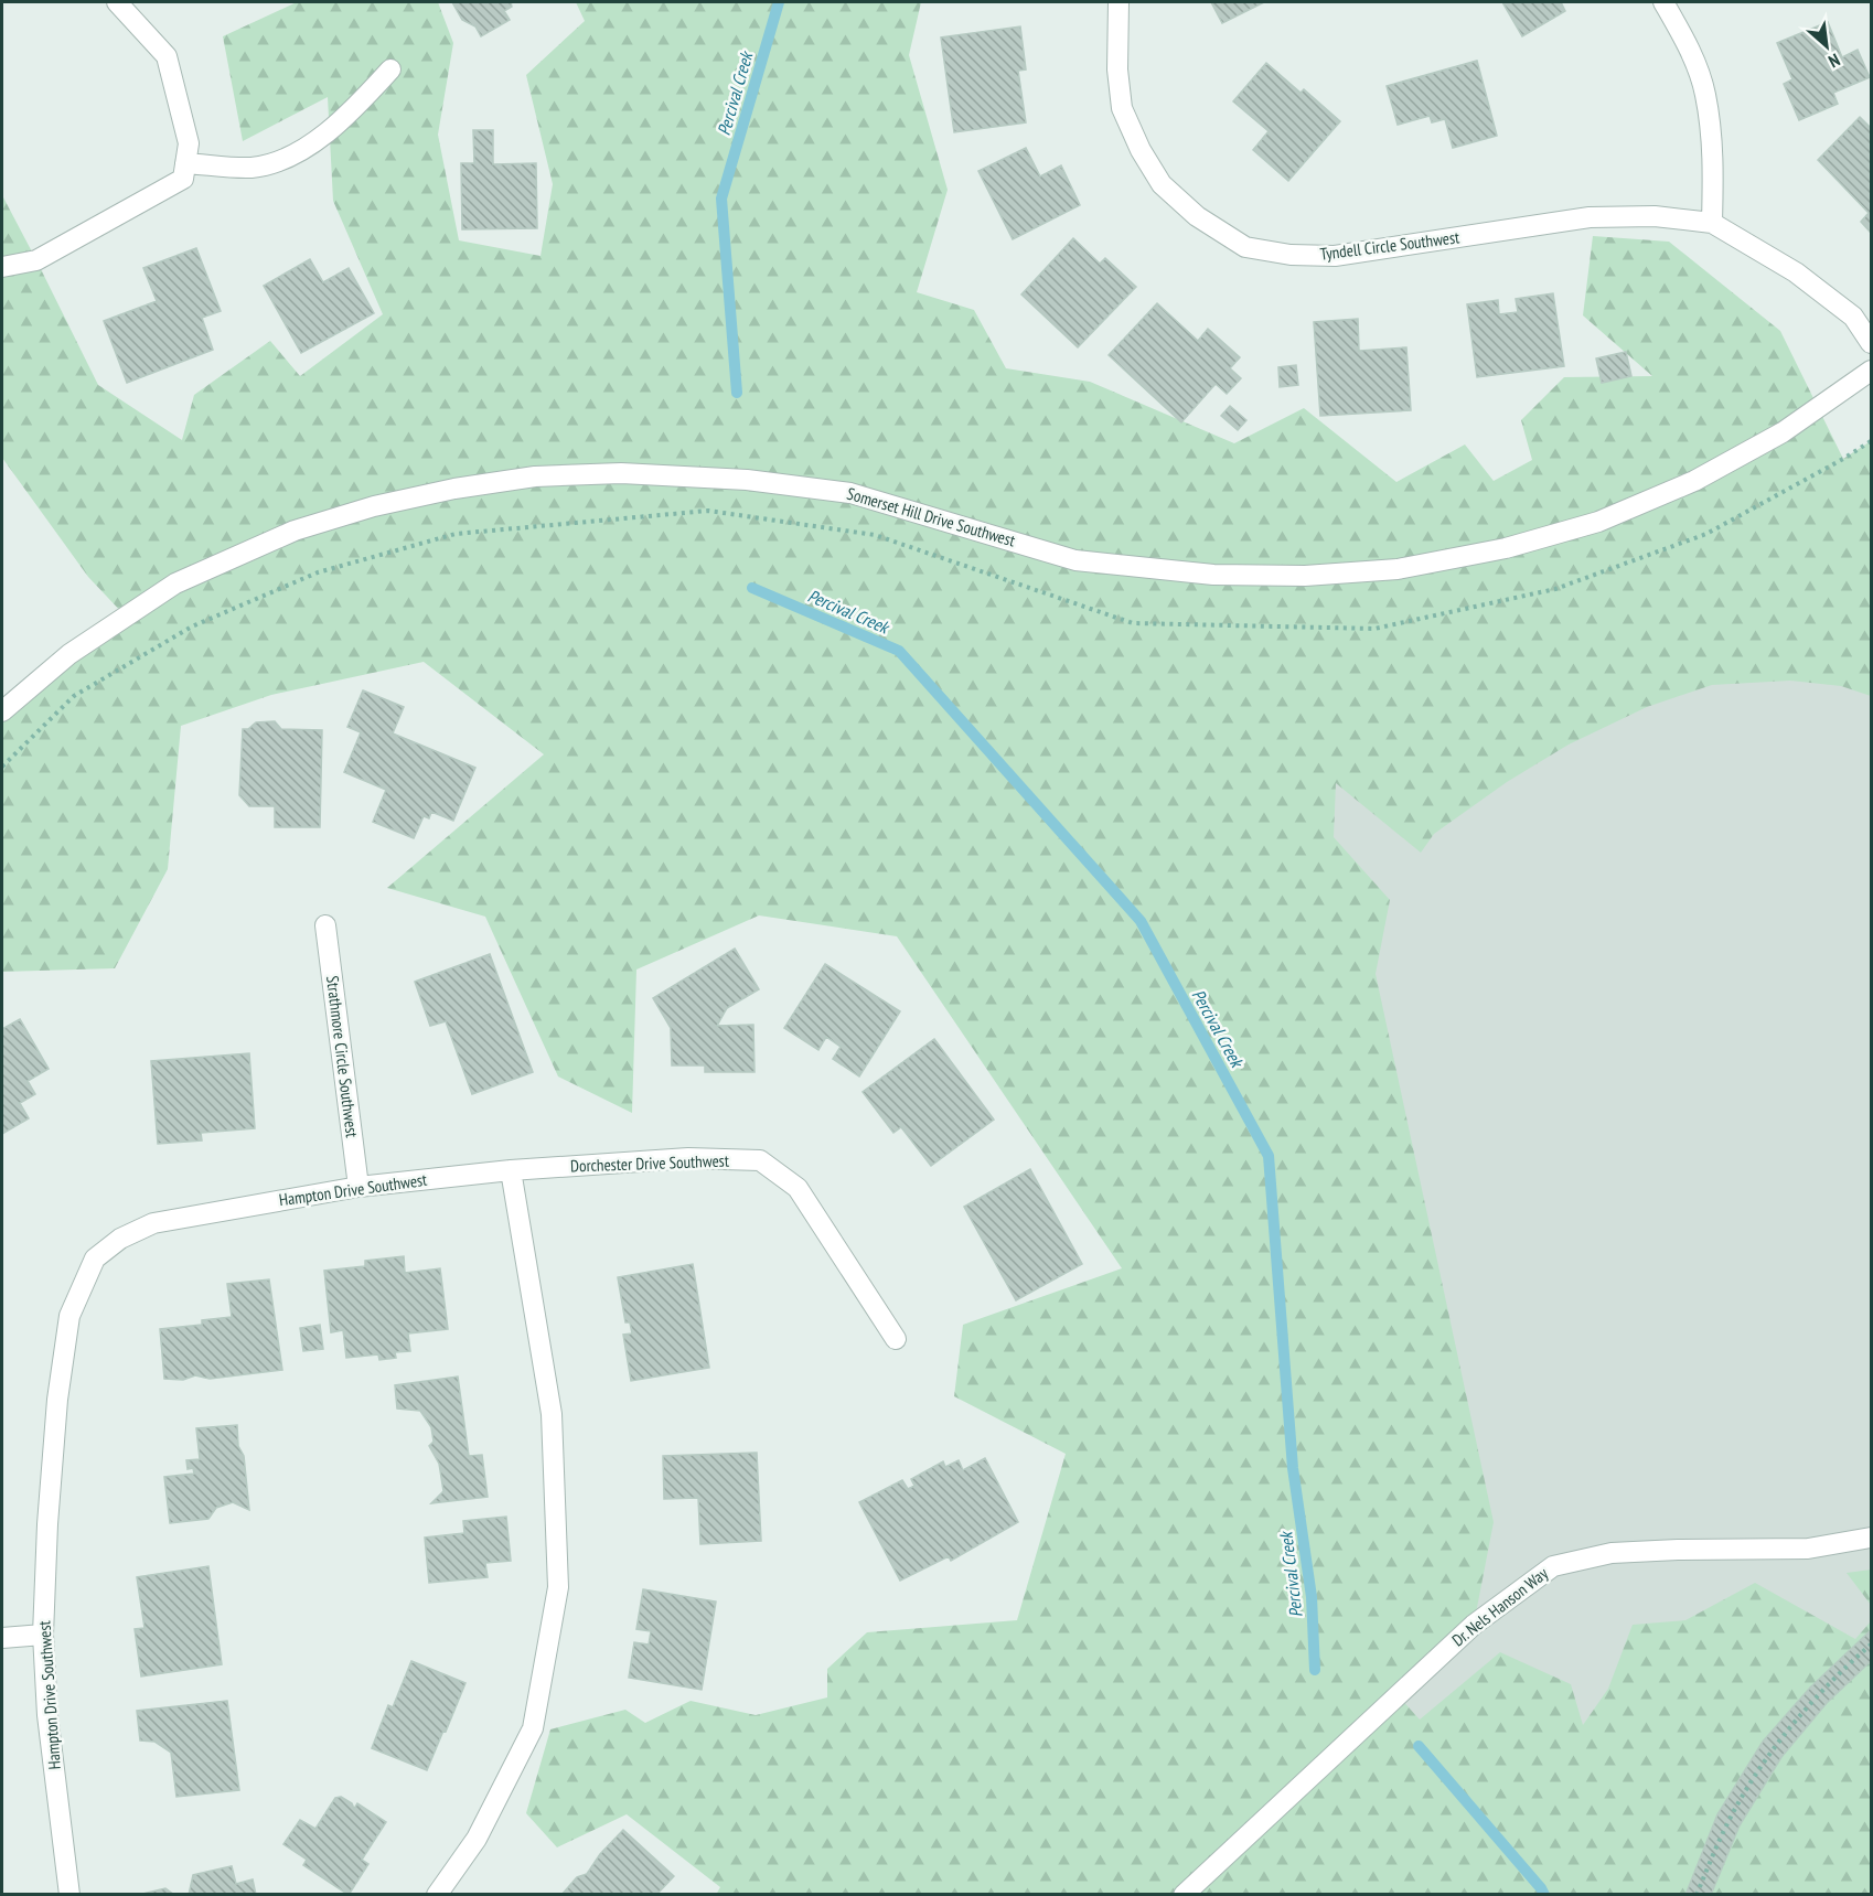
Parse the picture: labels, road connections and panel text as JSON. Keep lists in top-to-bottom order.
{
  "streets": {
    "street": [
      "Tyndell Circle Southwest",
      "Somerset Hill Drive Southwest",
      "Strathmore Circle Southwest",
      "Dorchester Drive Southwest",
      "Hampton Drive Southwest",
      "Dr. Nels Hanson Way"
    ]
  },
  "crossings": [
    ["Strathmore Circle Southwest", "Hampton Drive Southwest"],
    ["Dorchester Drive Southwest", "Hampton Drive Southwest"]
  ],
  "water": ["Percival Creek"],
  "north": "bottom right"
}
